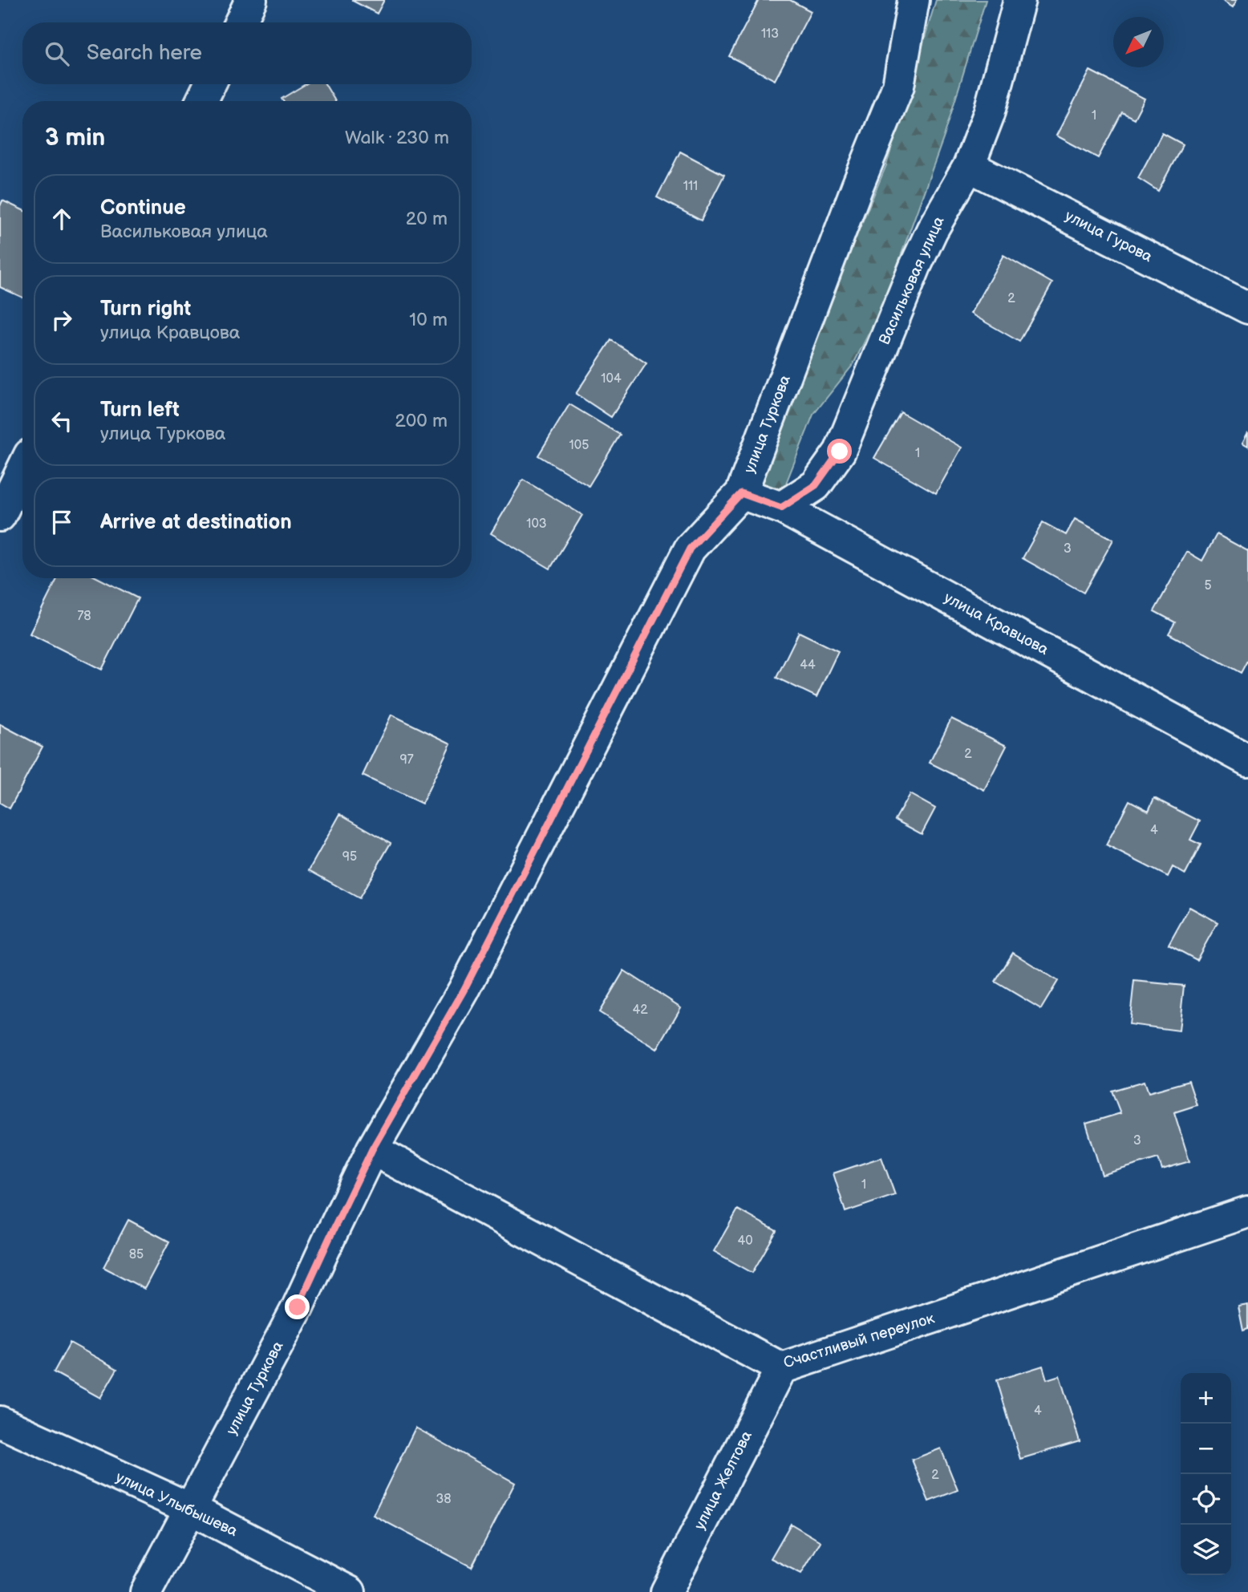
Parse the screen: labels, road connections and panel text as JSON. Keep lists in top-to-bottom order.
{
  "streets": {
    "street": [
      "улица Гурова",
      "Васильковая улица",
      "улица Туркова",
      "улица Кравцова",
      "Счастливый переулок",
      "улица Желтова",
      "улица Улыбышева"
    ]
  },
  "crossings": [
    ["улица Гурова", "Васильковая улица"],
    ["Васильковая улица", "улица Кравцова"],
    ["улица Туркова", "улица Кравцова"],
    ["улица Туркова", "Счастливый переулок"],
    ["улица Туркова", "улица Улыбышева"],
    ["Счастливый переулок", "улица Желтова"]
  ],
  "house_numbers": [
    "113",
    "1",
    "111",
    "2",
    "104",
    "105",
    "1",
    "103",
    "3",
    "5",
    "78",
    "44",
    "2",
    "97",
    "4",
    "95",
    "42",
    "3",
    "1",
    "40",
    "85",
    "4",
    "2",
    "38"
  ],
  "north": "bottom left",
  "page": {
    "search": "Search here",
    "heading": ["3 min", "Walk · 230 m"],
    "list": [
      ["Continue", "Васильковая улица", "20 m"],
      ["Turn right", "улица Кравцова", "10 m"],
      ["Turn left", "улица Туркова", "200 m"],
      "Arrive at destination"
    ],
    "map_buttons": ["+", "−"]
  }
}
